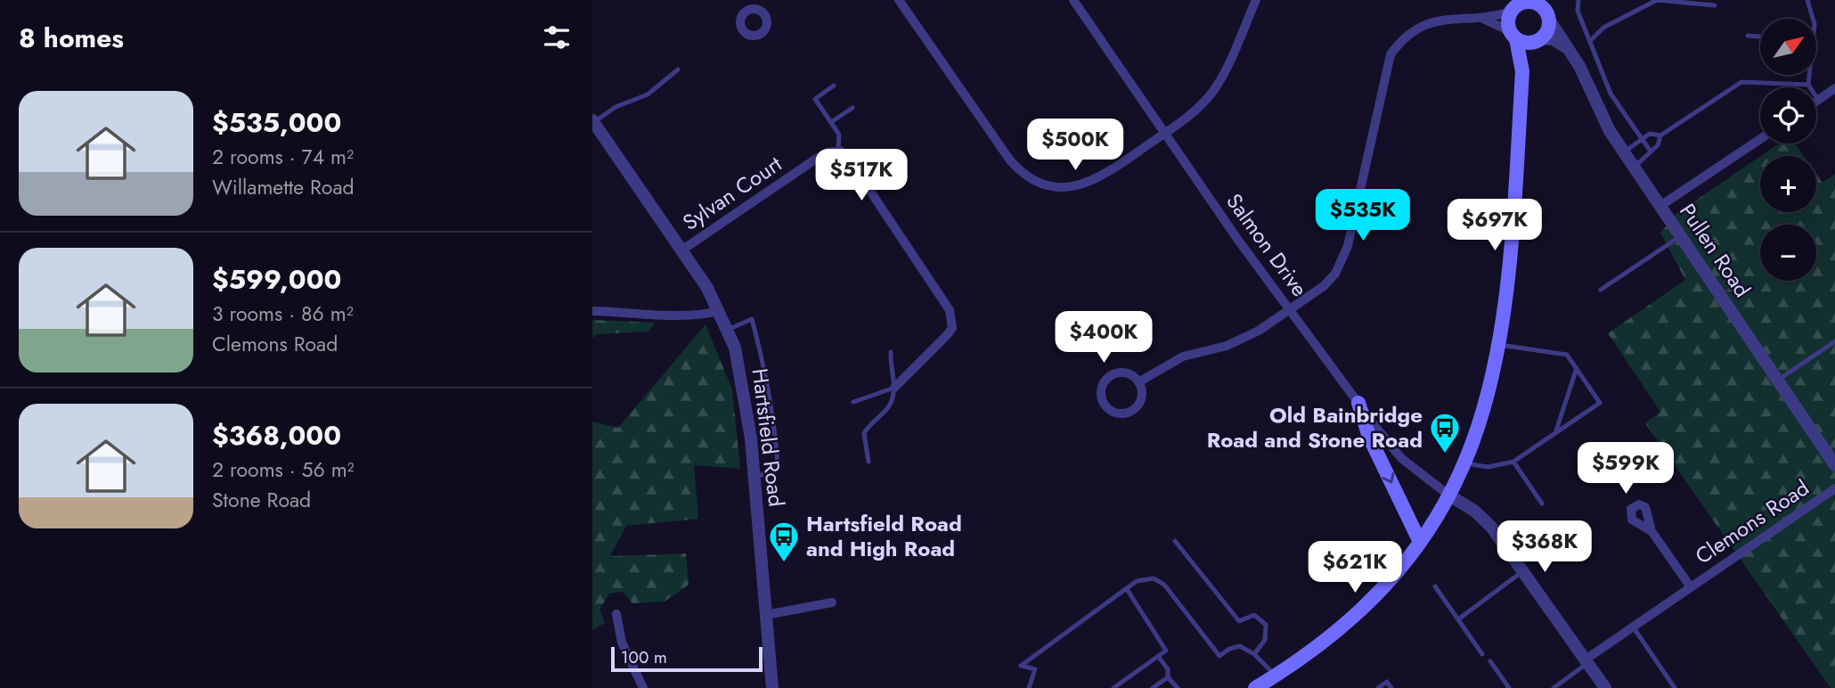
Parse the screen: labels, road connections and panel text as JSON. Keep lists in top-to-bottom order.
{
  "streets": {
    "street": [
      "Sylvan Court",
      "Salmon Drive",
      "Pullen Road",
      "Hartsfield Road",
      "Clemons Road"
    ]
  },
  "crossings": [
    ["Sylvan Court", "Hartsfield Road"]
  ],
  "places": {
    "bus stop": ["Old Bainbridge Road and Stone Road", "Hartsfield Road and High Road"]
  },
  "scale_bar": "100 m",
  "north": "top right",
  "page": {
    "heading": "8 homes",
    "map_buttons": ["+", "−"],
    "list": [
      {
        "name": "$535,000",
        "note": "2 rooms · 74 m² · Willamette Road"
      },
      {
        "name": "$599,000",
        "note": "3 rooms · 86 m² · Clemons Road"
      },
      {
        "name": "$368,000",
        "note": "2 rooms · 56 m² · Stone Road"
      }
    ],
    "price": [
      "$500K",
      "$517K",
      "$535K",
      "$697K",
      "$400K",
      "$599K",
      "$368K",
      "$621K"
    ],
    "scale": "100 m"
  }
}
